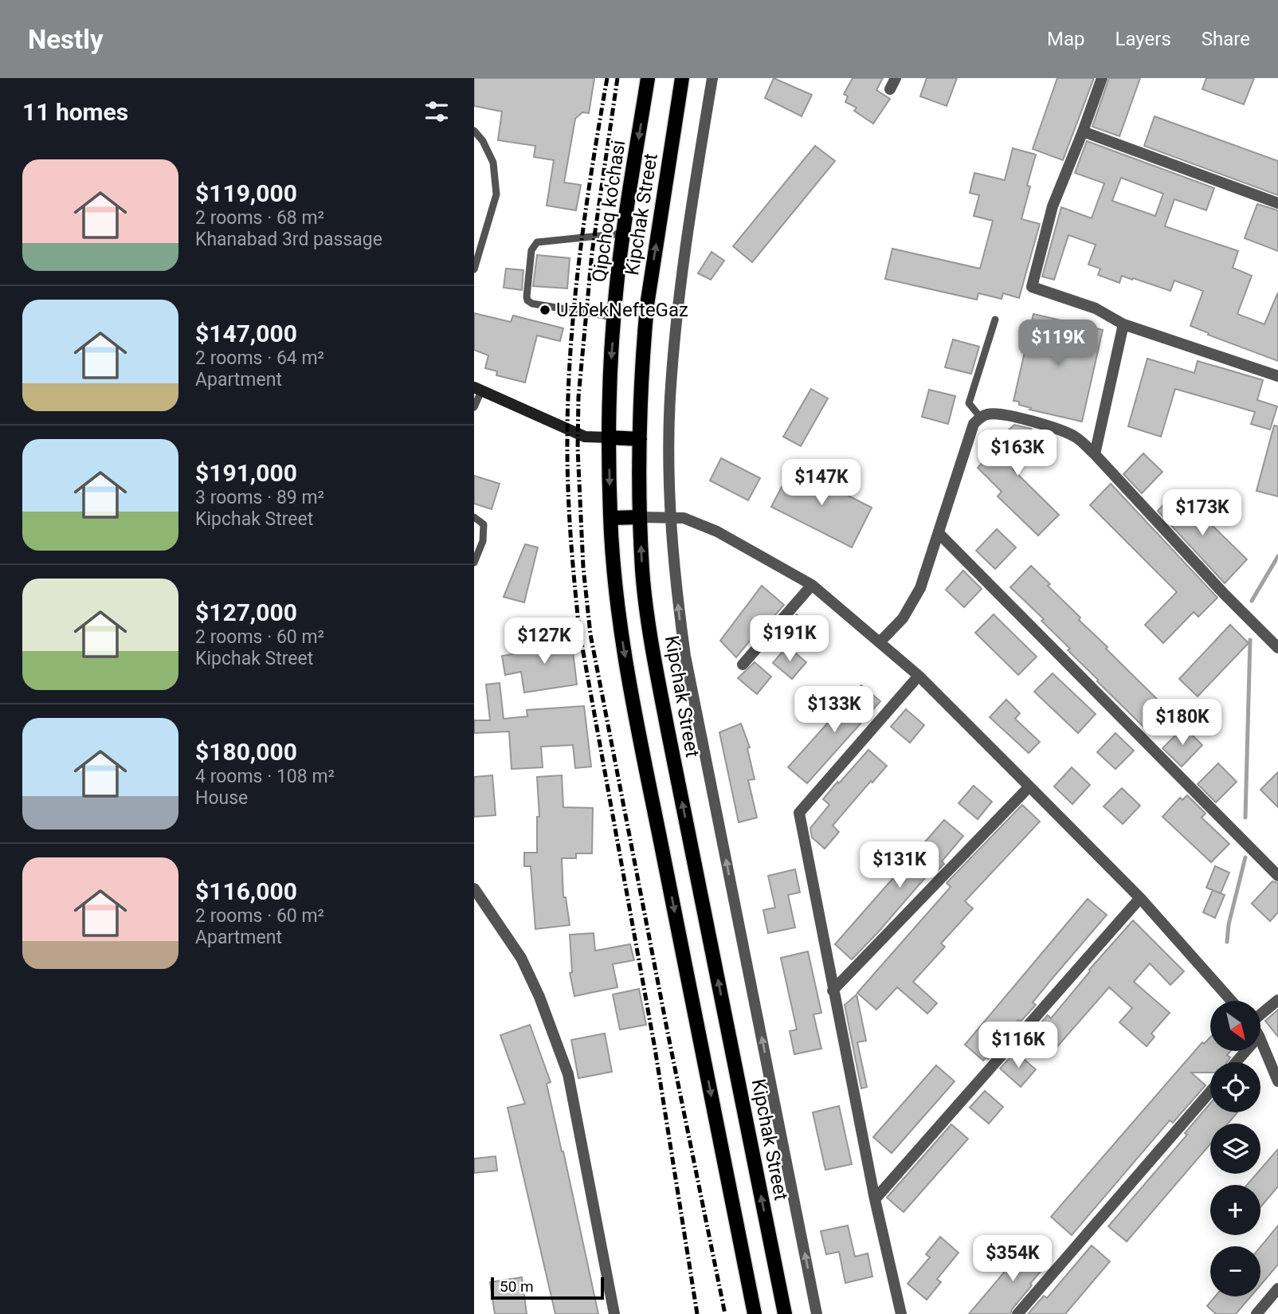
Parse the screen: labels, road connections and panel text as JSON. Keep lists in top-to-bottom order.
{
  "streets": {
    "main road": ["Qipchoq ko'chasi", "Kipchak Street"]
  },
  "one_way": ["Qipchoq ko'chasi"],
  "places": ["UzbekNefteGaz"],
  "scale_bar": "50 m",
  "north": "bottom right",
  "page": {
    "header": "Nestly",
    "nav": ["Map", "Layers", "Share"],
    "heading": "11 homes",
    "list": [
      {
        "name": "$119,000",
        "note": "2 rooms · 68 m² · Khanabad 3rd passage"
      },
      {
        "name": "$147,000",
        "note": "2 rooms · 64 m² · Apartment"
      },
      {
        "name": "$191,000",
        "note": "3 rooms · 89 m² · Kipchak Street"
      },
      {
        "name": "$127,000",
        "note": "2 rooms · 60 m² · Kipchak Street"
      },
      {
        "name": "$180,000",
        "note": "4 rooms · 108 m² · House"
      },
      {
        "name": "$116,000",
        "note": "2 rooms · 60 m² · Apartment"
      }
    ],
    "price": [
      "$119K",
      "$163K",
      "$147K",
      "$173K",
      "$191K",
      "$127K",
      "$133K",
      "$180K",
      "$131K",
      "$116K",
      "$354K"
    ],
    "map_buttons": ["+", "−"],
    "scale": "50 m"
  }
}
